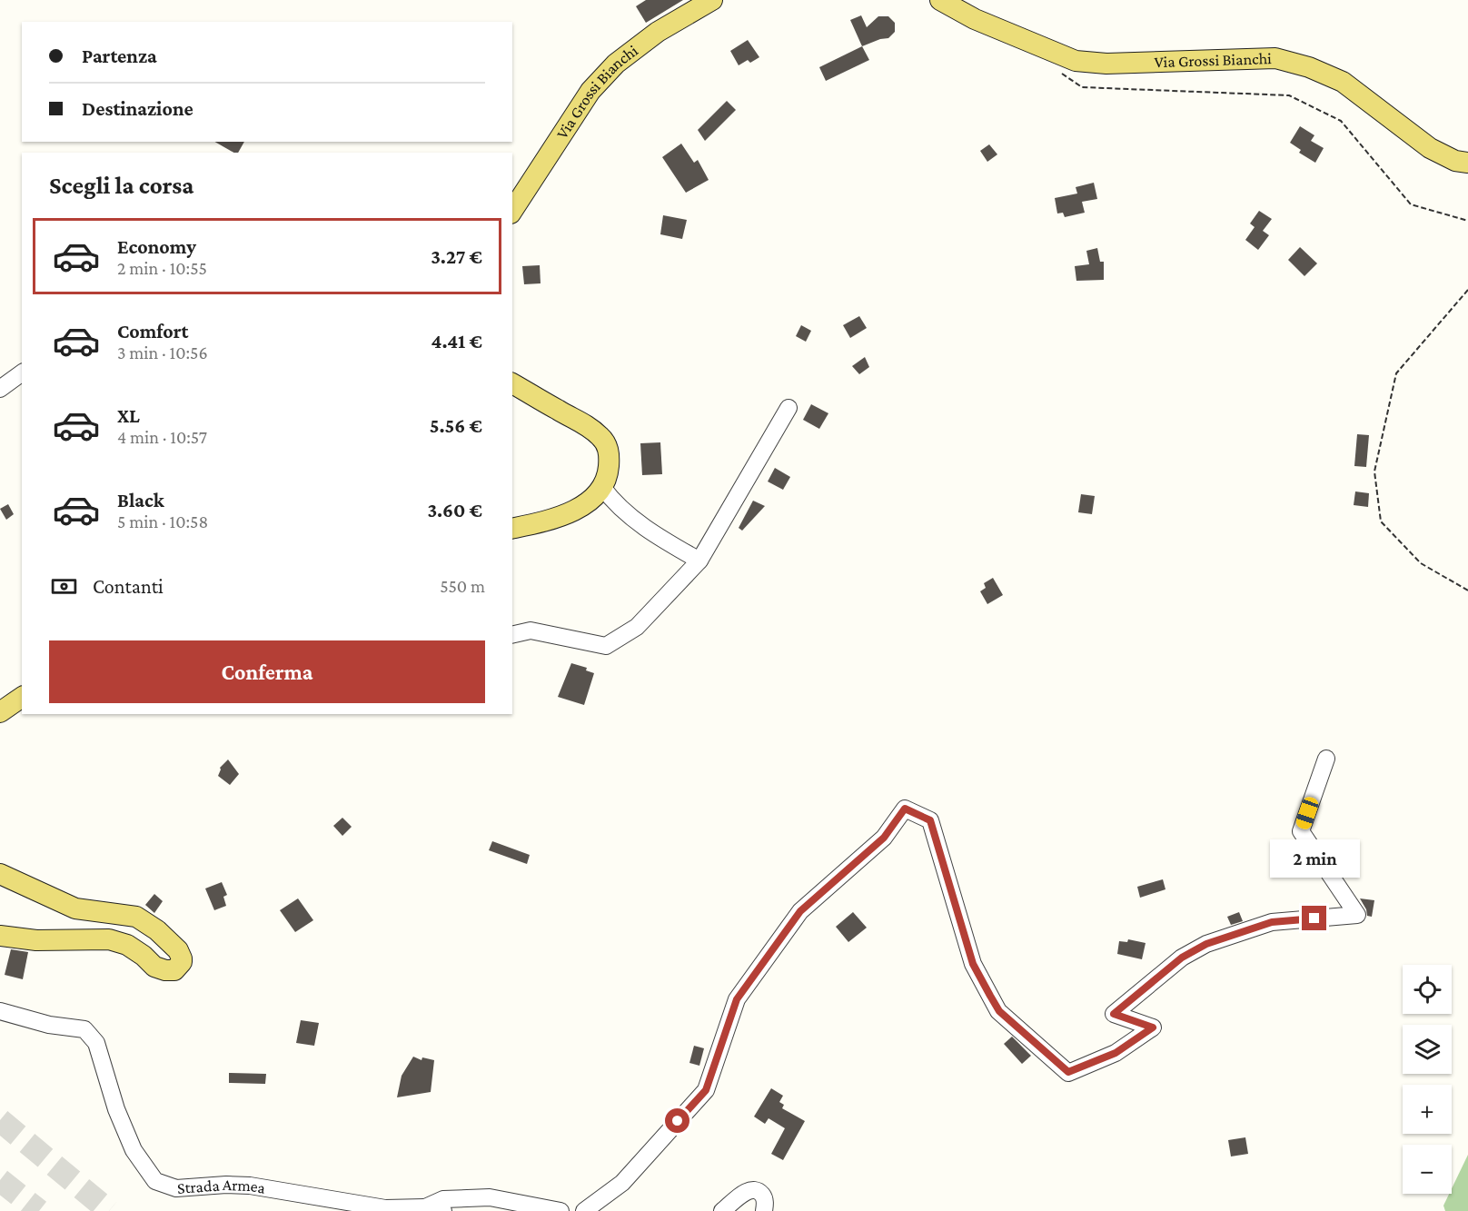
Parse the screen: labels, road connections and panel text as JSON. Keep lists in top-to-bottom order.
{
  "streets": {
    "main road": ["Via Grossi Bianchi"],
    "street": ["Strada Armea"]
  },
  "page": {
    "banner": ["Partenza", "Destinazione"],
    "heading": "Scegli la corsa",
    "list": [
      {
        "name": "Economy",
        "note": "2 min · 10:55",
        "value": "3.27 €"
      },
      {
        "name": "Comfort",
        "note": "3 min · 10:56",
        "value": "4.41 €"
      },
      {
        "name": "XL",
        "note": "4 min · 10:57",
        "value": "5.56 €"
      },
      {
        "name": "Black",
        "note": "5 min · 10:58",
        "value": "3.60 €"
      }
    ],
    "pay": ["Contanti", "550 m"],
    "buttons": "Conferma",
    "bubble": "2 min",
    "map_buttons": ["+", "−"]
  }
}
